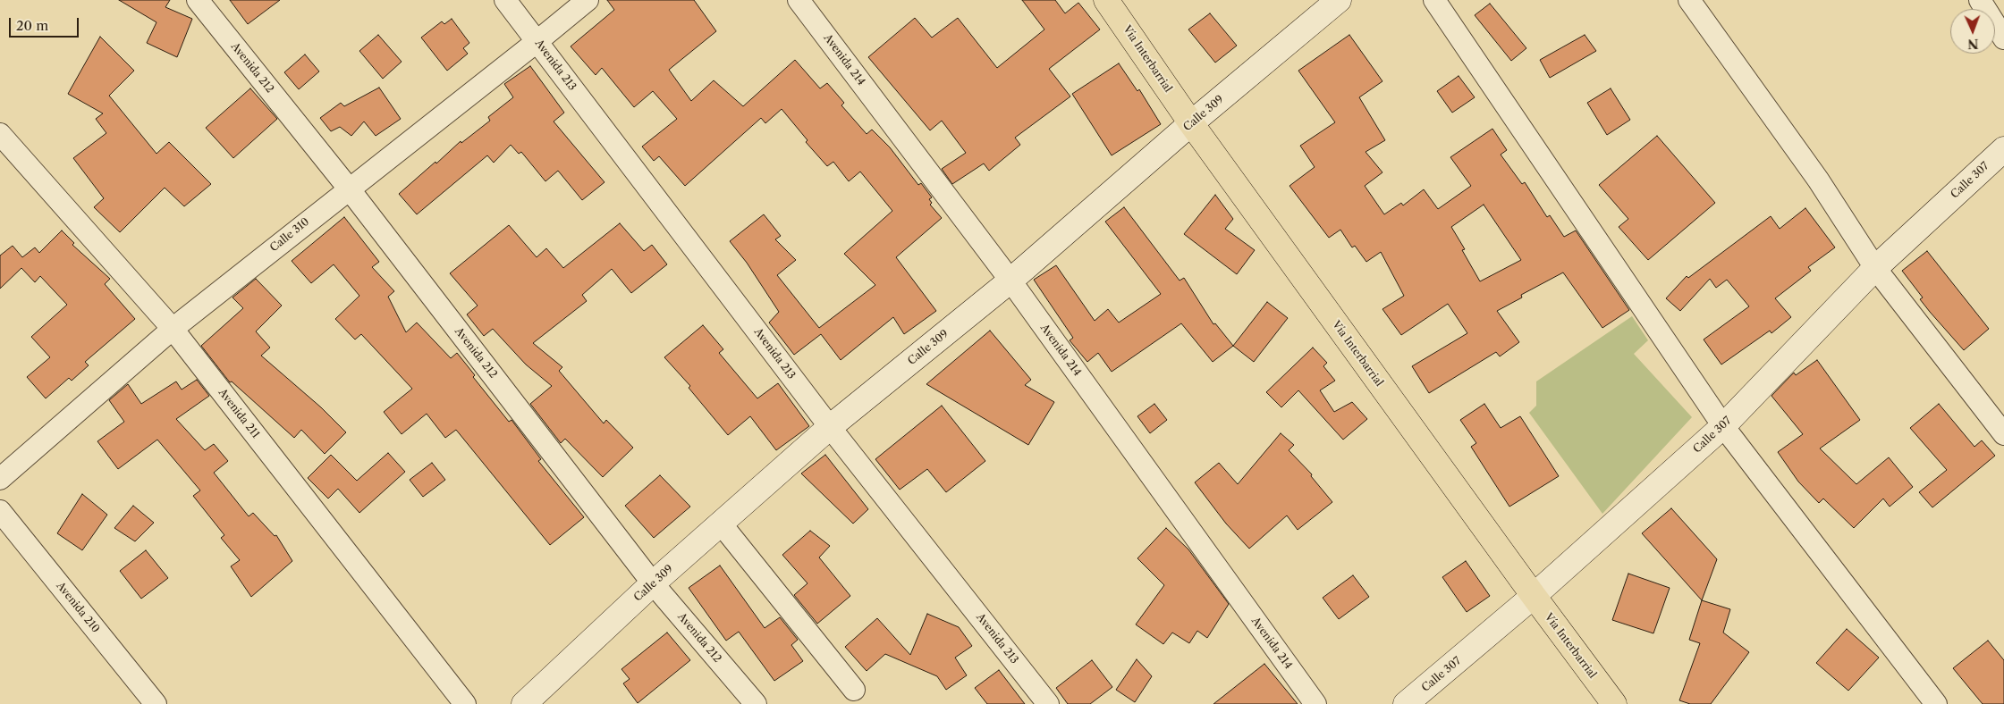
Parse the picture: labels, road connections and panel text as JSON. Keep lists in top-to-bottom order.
{
  "streets": {
    "main road": ["Vía Interbarrial"],
    "street": [
      "Avenida 214",
      "Avenida 213",
      "Avenida 212",
      "Calle 309",
      "Calle 307",
      "Calle 310",
      "Avenida 211",
      "Avenida 210"
    ]
  },
  "crossings": [
    ["Vía Interbarrial", "Calle 309"],
    ["Vía Interbarrial", "Calle 307"],
    ["Avenida 214", "Calle 309"],
    ["Avenida 213", "Calle 309"],
    ["Avenida 213", "Calle 310"],
    ["Avenida 212", "Calle 309"],
    ["Avenida 212", "Calle 310"],
    ["Calle 310", "Avenida 211"]
  ],
  "scale_bar": "20 m",
  "north": "bottom"
}
